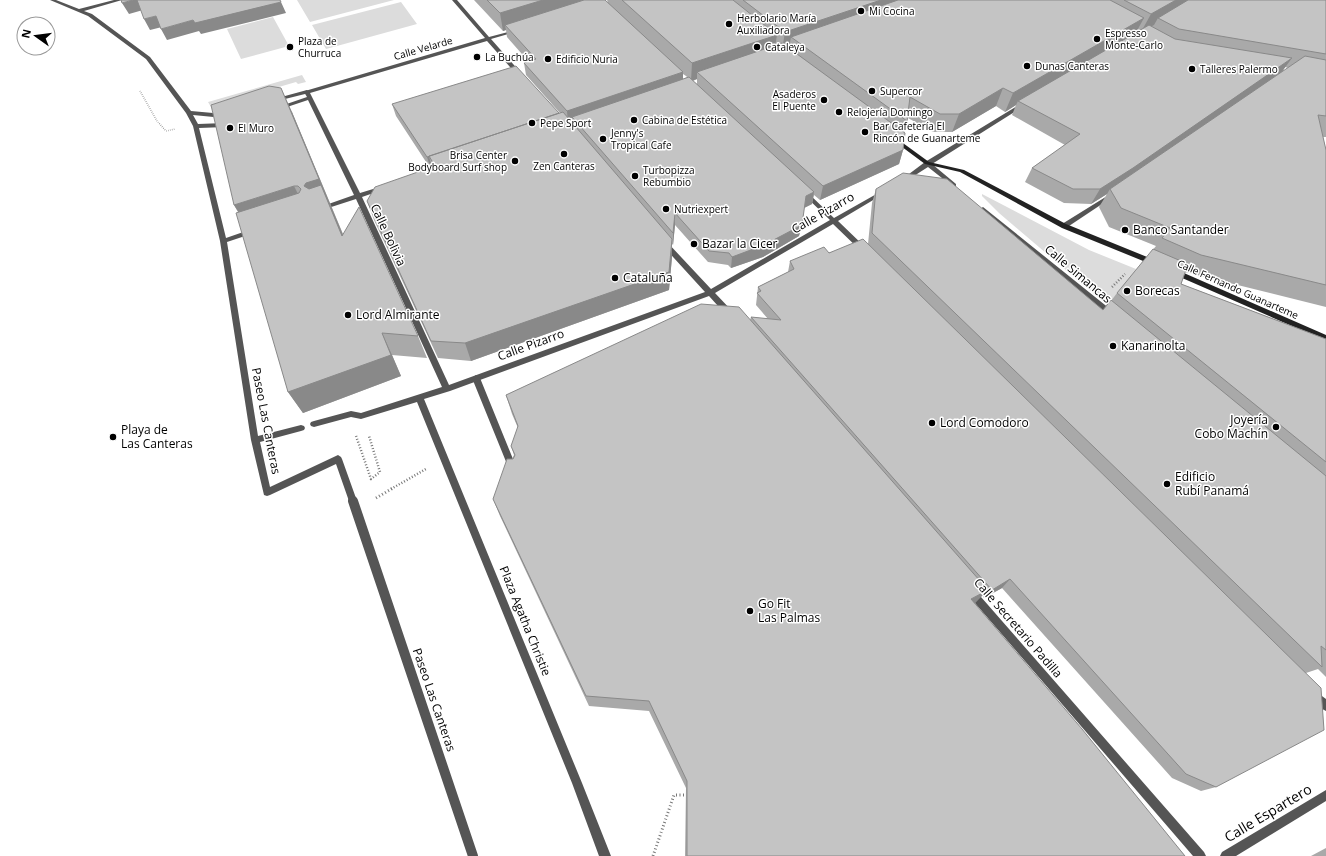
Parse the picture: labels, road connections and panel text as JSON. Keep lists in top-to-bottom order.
{
  "streets": {
    "street": [
      "Calle Velarde",
      "Calle Pizarro",
      "Calle Bolivia",
      "Calle Simancas",
      "Calle Fernando Guanarteme",
      "Paseo Las Canteras",
      "Plaza Agatha Christie",
      "Calle Secretario Padilla",
      "Calle Espartero"
    ]
  },
  "crossings": [
    ["Calle Velarde", "Calle Bolivia"],
    ["Calle Pizarro", "Calle Bolivia"],
    ["Calle Pizarro", "Plaza Agatha Christie"]
  ],
  "places": [
    "Mi Cocina",
    "Herbolario María Auxiliadora",
    "Espresso Monte-Carlo",
    "Plaza de Churruca",
    "Cataleya",
    "La Buchúa",
    "Edificio Nuria",
    "Dunas Canteras",
    "Talleres Palermo",
    "Supercor",
    "Asaderos El Puente",
    "Relojería Domingo",
    "Cabina de Estética",
    "Pepe Sport",
    "El Muro",
    "Bar Cafetería El Rincón de Guanarteme",
    "Jenny's Tropical Cafe",
    "Zen Canteras",
    "Brisa Center Bodyboard Surf shop",
    "Turbopizza Rebumbio",
    "Nutriexpert",
    "Banco Santander",
    "Bazar la Cicer",
    "Cataluña",
    "Borecas",
    "Lord Almirante",
    "Kanarinolta",
    "Lord Comodoro",
    "Joyería Cobo Machín",
    "Playa de Las Canteras",
    "Edificio Rubí Panamá",
    "Go Fit Las Palmas"
  ],
  "north": "left"
}
